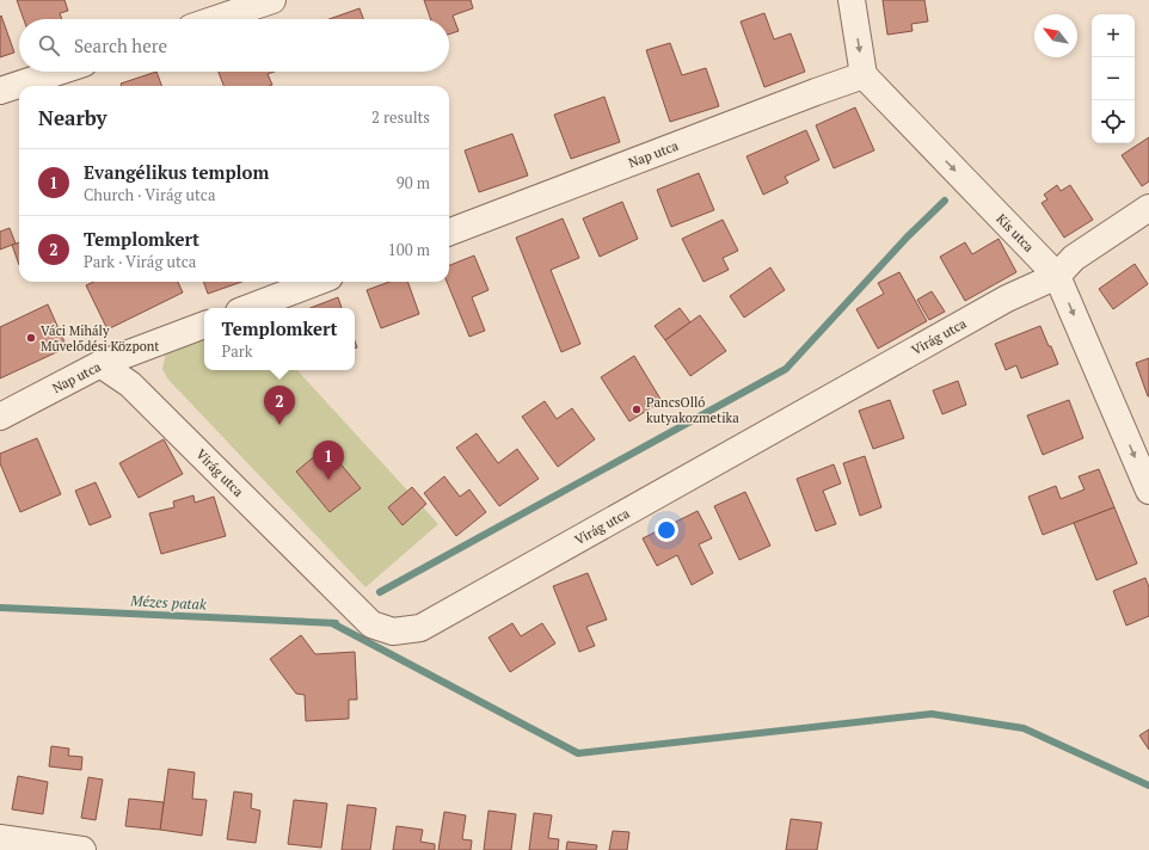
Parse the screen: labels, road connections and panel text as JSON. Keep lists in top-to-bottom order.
{
  "streets": {
    "street": ["Nap utca", "Kis utca", "Virág utca"]
  },
  "crossings": [
    ["Nap utca", "Kis utca"],
    ["Nap utca", "Virág utca"],
    ["Kis utca", "Virág utca"]
  ],
  "one_way": ["Kis utca"],
  "water": ["Mézes patak"],
  "places": ["Váci Mihály Művelődési Központ", "PancsOlló kutyakozmetika"],
  "north": "top left",
  "page": {
    "map_buttons": ["+", "−"],
    "search": "Search here",
    "heading": ["Nearby", "2 results"],
    "list": [
      {
        "mark": "1",
        "name": "Evangélikus templom",
        "note": "Church · Virág utca",
        "value": "90 m"
      },
      {
        "mark": "2",
        "name": "Templomkert",
        "note": "Park · Virág utca",
        "value": "100 m"
      }
    ],
    "popup": ["Templomkert", "Park"],
    "pins": ["2", "1"]
  }
}
